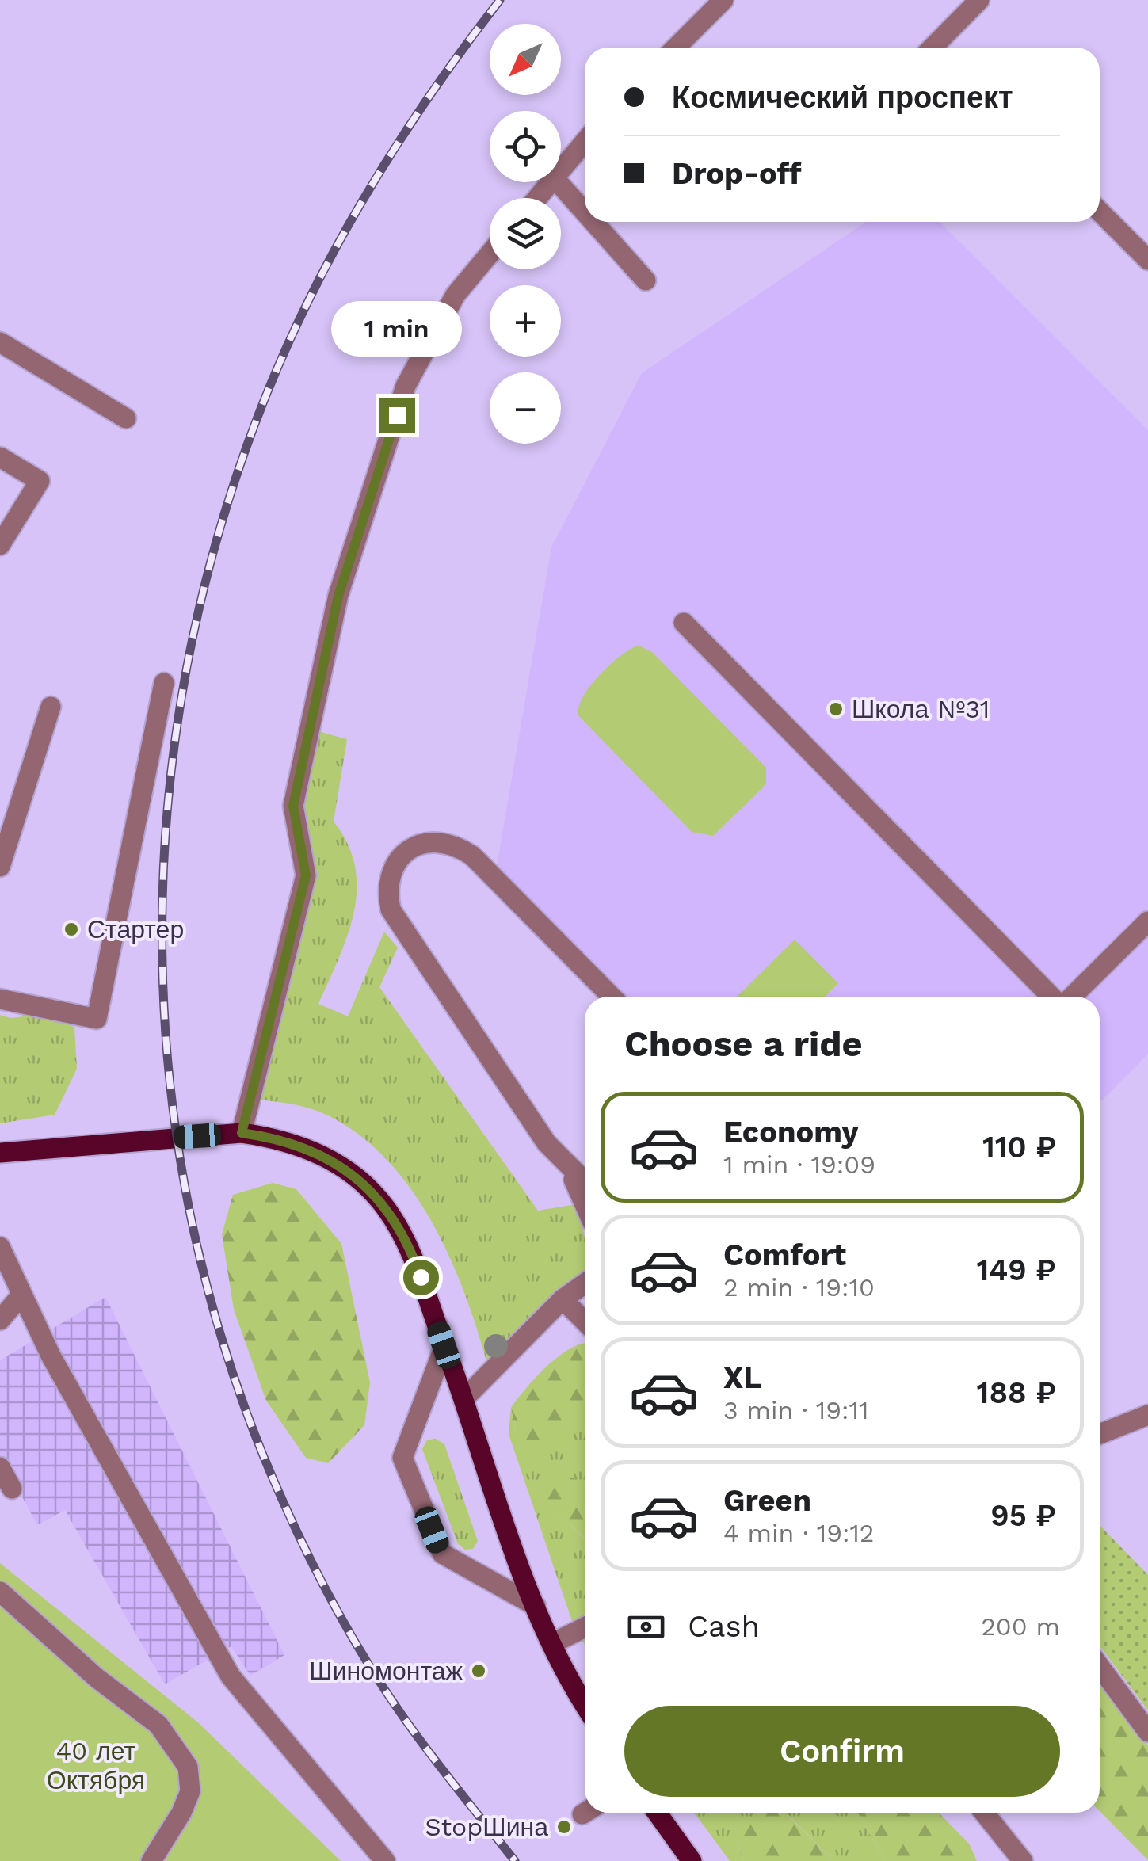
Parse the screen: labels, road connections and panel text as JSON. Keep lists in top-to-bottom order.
{
  "parks": ["40 лет Октября"],
  "places": [
    "Школа №31",
    "Стартер",
    "Шиномонтаж",
    "StopШина"
  ],
  "north": "bottom left",
  "page": {
    "map_buttons": ["+", "−"],
    "banner": ["Космический проспект", "Drop-off"],
    "bubble": "1 min",
    "heading": "Choose a ride",
    "list": [
      {
        "name": "Economy",
        "note": "1 min · 19:09",
        "value": "110 ₽"
      },
      {
        "name": "Comfort",
        "note": "2 min · 19:10",
        "value": "149 ₽"
      },
      {
        "name": "XL",
        "note": "3 min · 19:11",
        "value": "188 ₽"
      },
      {
        "name": "Green",
        "note": "4 min · 19:12",
        "value": "95 ₽"
      }
    ],
    "pay": ["Cash", "200 m"],
    "buttons": "Confirm"
  }
}
